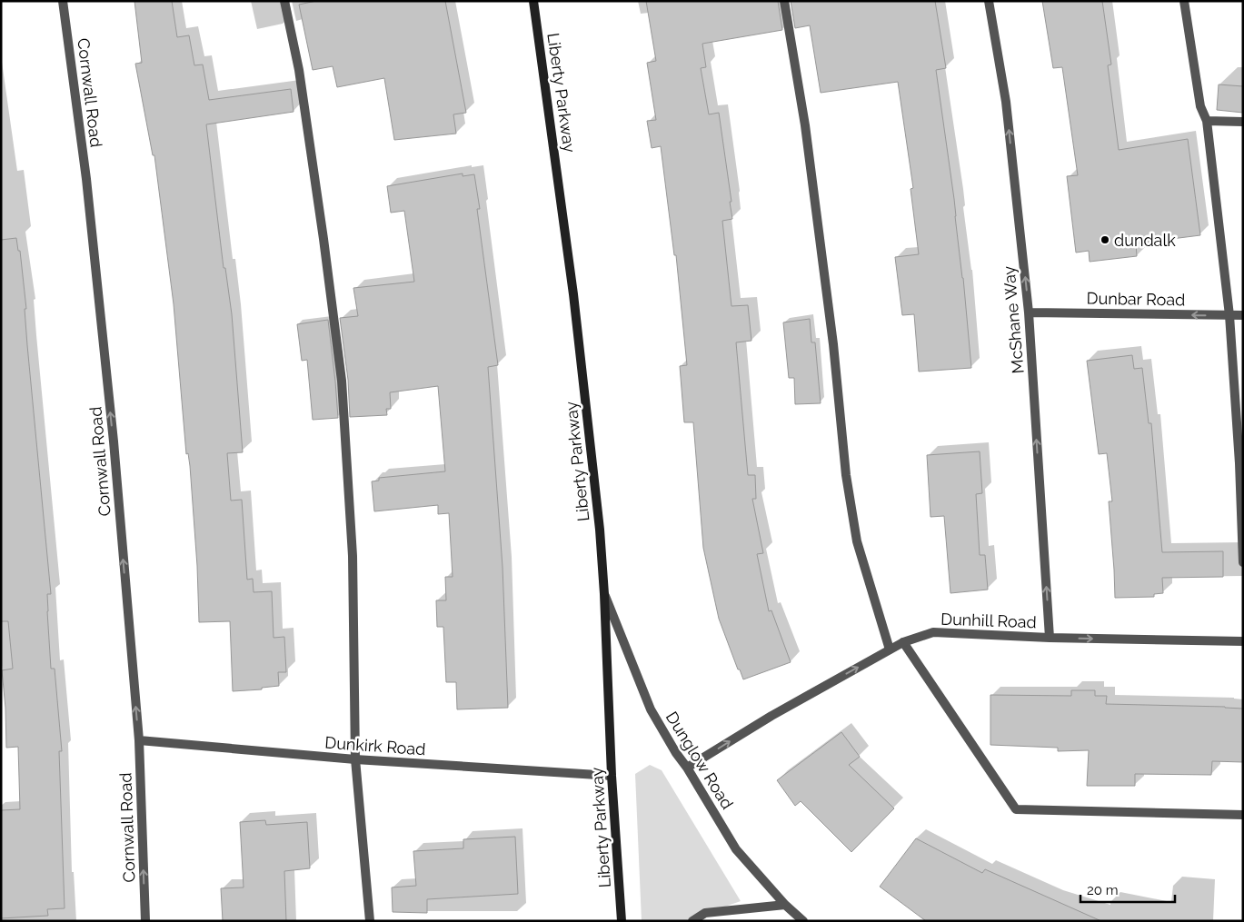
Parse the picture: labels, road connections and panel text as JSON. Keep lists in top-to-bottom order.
{
  "streets": {
    "street": [
      "Cornwall Road",
      "Liberty Parkway",
      "Dunbar Road",
      "McShane Way",
      "Dunhill Road",
      "Dunkirk Road",
      "Dunglow Road"
    ]
  },
  "crossings": [
    ["Cornwall Road", "Dunkirk Road"],
    ["Liberty Parkway", "Dunkirk Road"],
    ["Liberty Parkway", "Dunglow Road"],
    ["Dunbar Road", "McShane Way"],
    ["McShane Way", "Dunhill Road"],
    ["Dunhill Road", "Dunglow Road"]
  ],
  "one_way": [
    "Cornwall Road",
    "Dunbar Road",
    "McShane Way",
    "Dunhill Road"
  ],
  "places": ["dundalk"],
  "scale_bar": "20 m"
}
